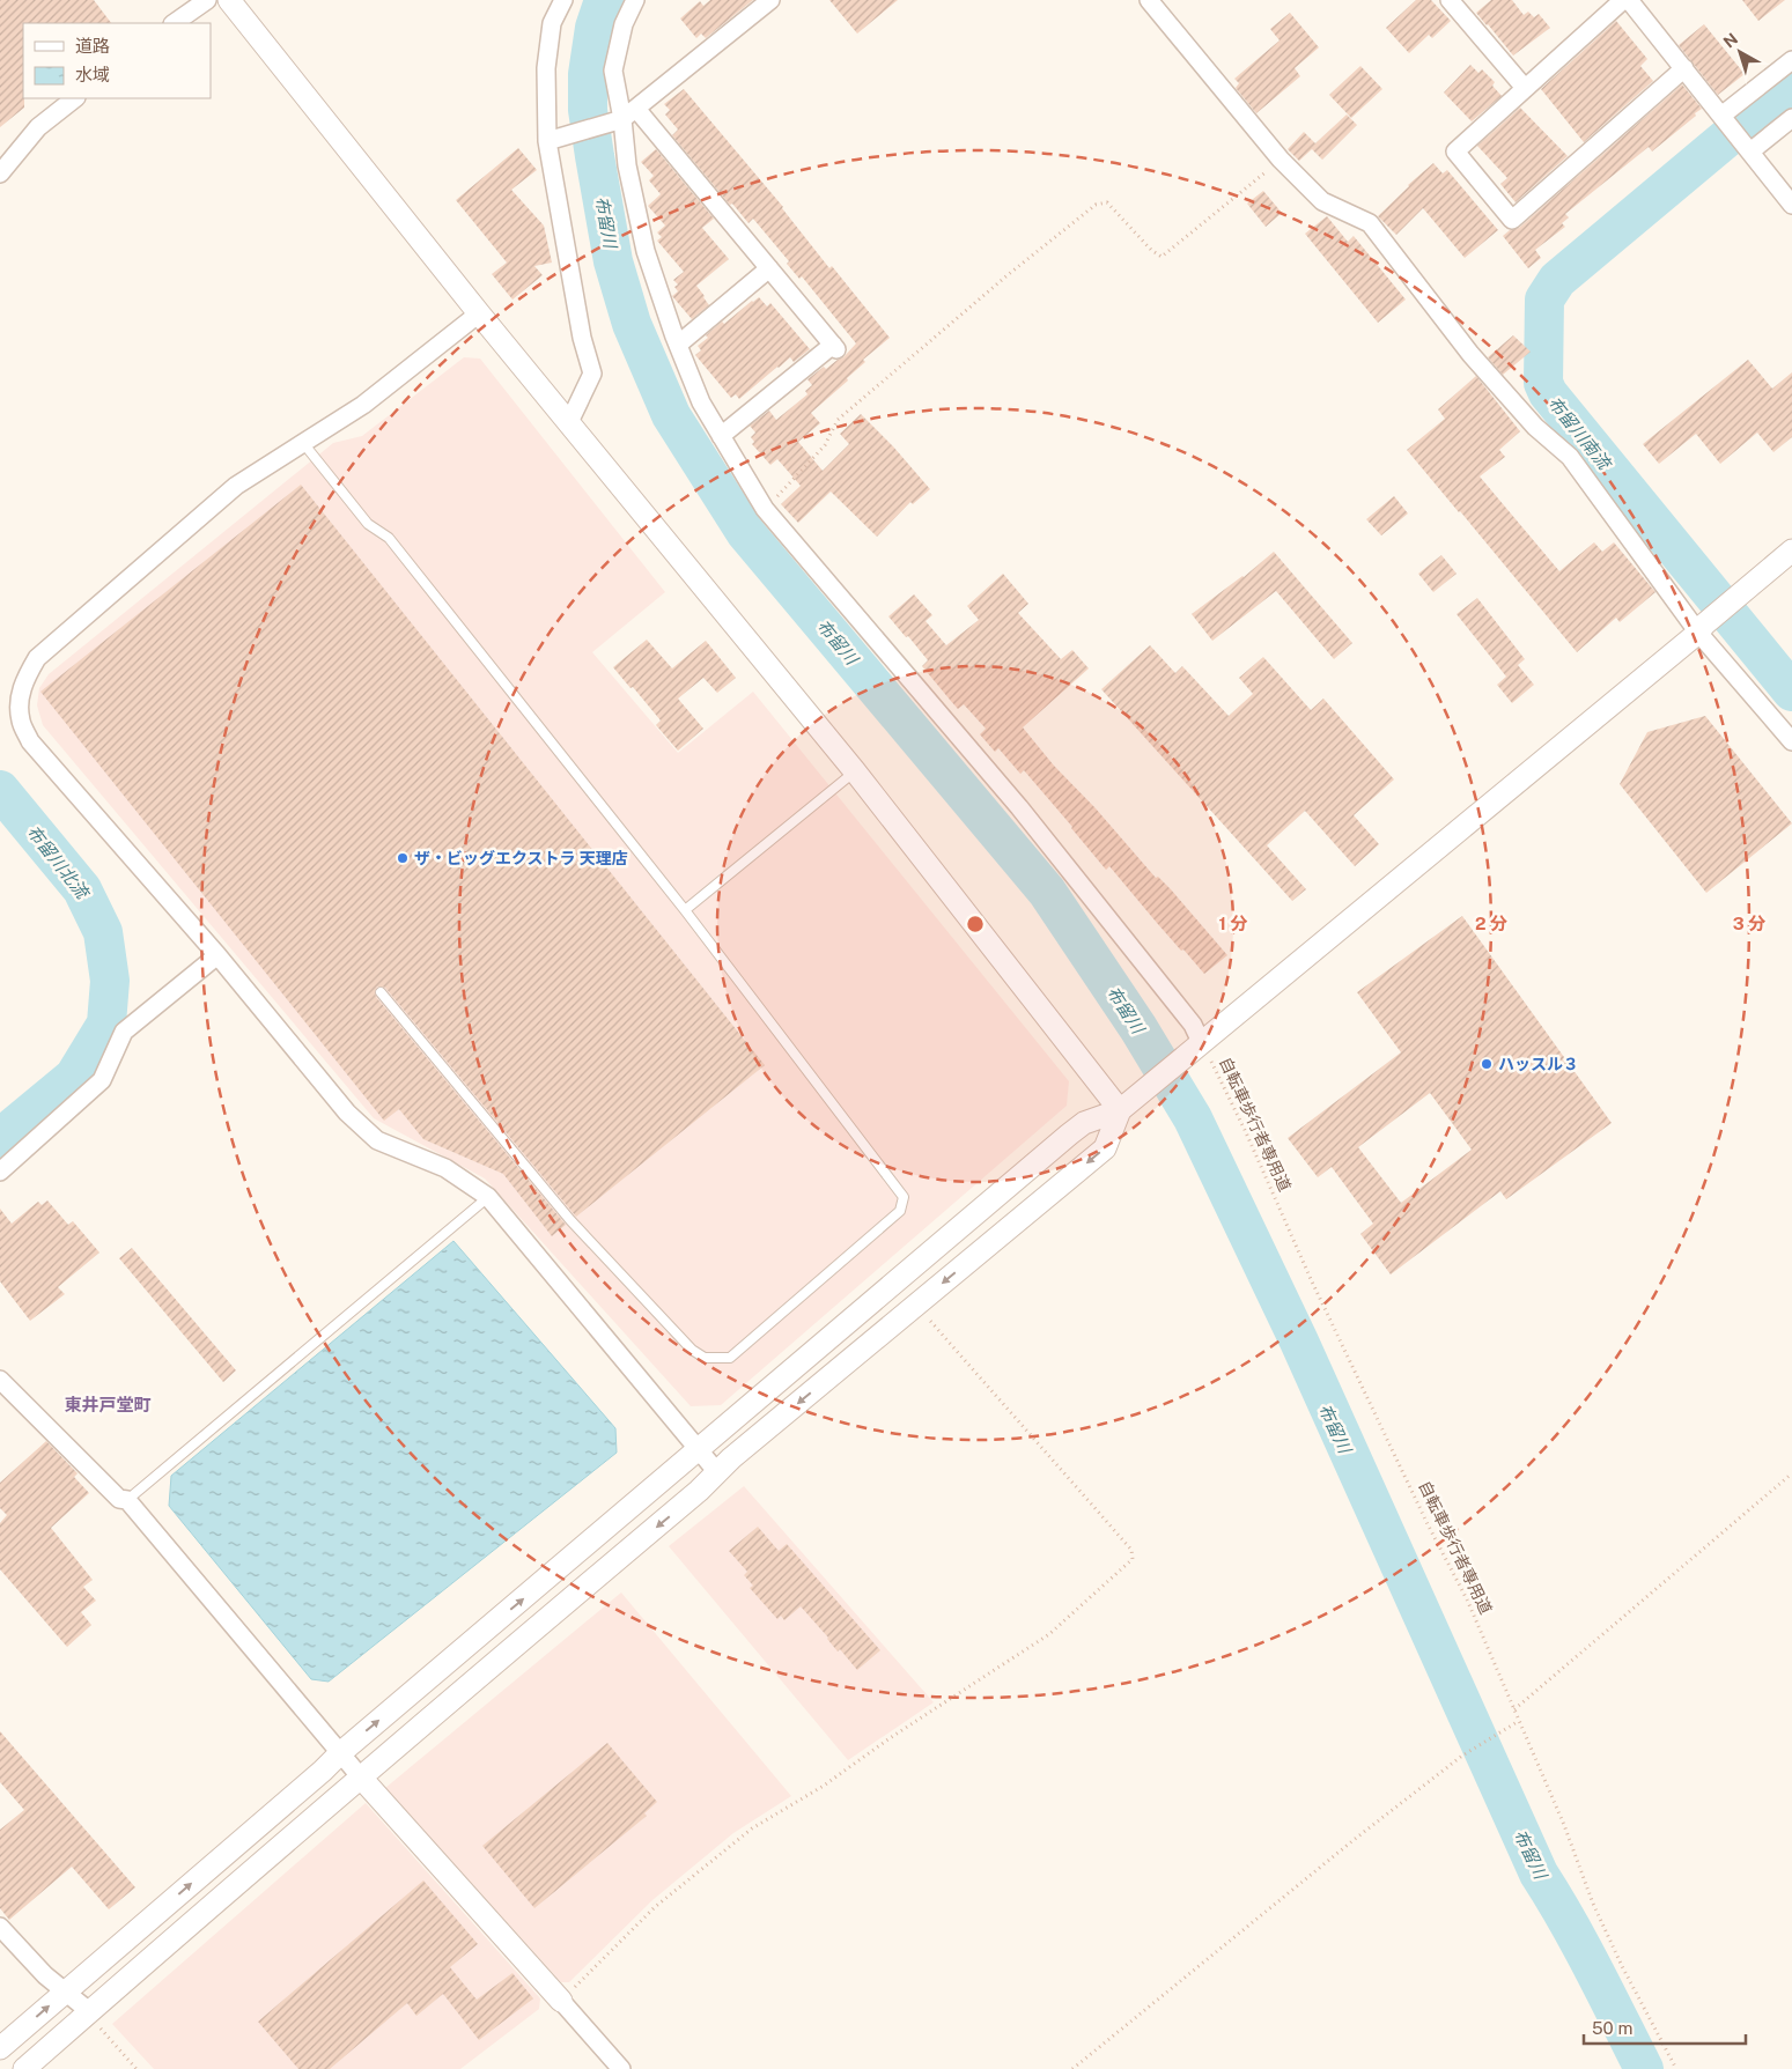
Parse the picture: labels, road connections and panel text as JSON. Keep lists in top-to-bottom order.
{
  "streets": {
    "path": ["自転車歩行者専用道"]
  },
  "districts": ["東井戸堂町"],
  "water": ["布留川", "布留川南流", "布留川北流"],
  "places": ["ザ・ビッグエクストラ 天理店", "ハッスル３"],
  "legend": ["道路", "水域"],
  "scale_bar": "50 m",
  "north": "top left",
  "rings": ["1 分", "2 分", "3 分"]
}
